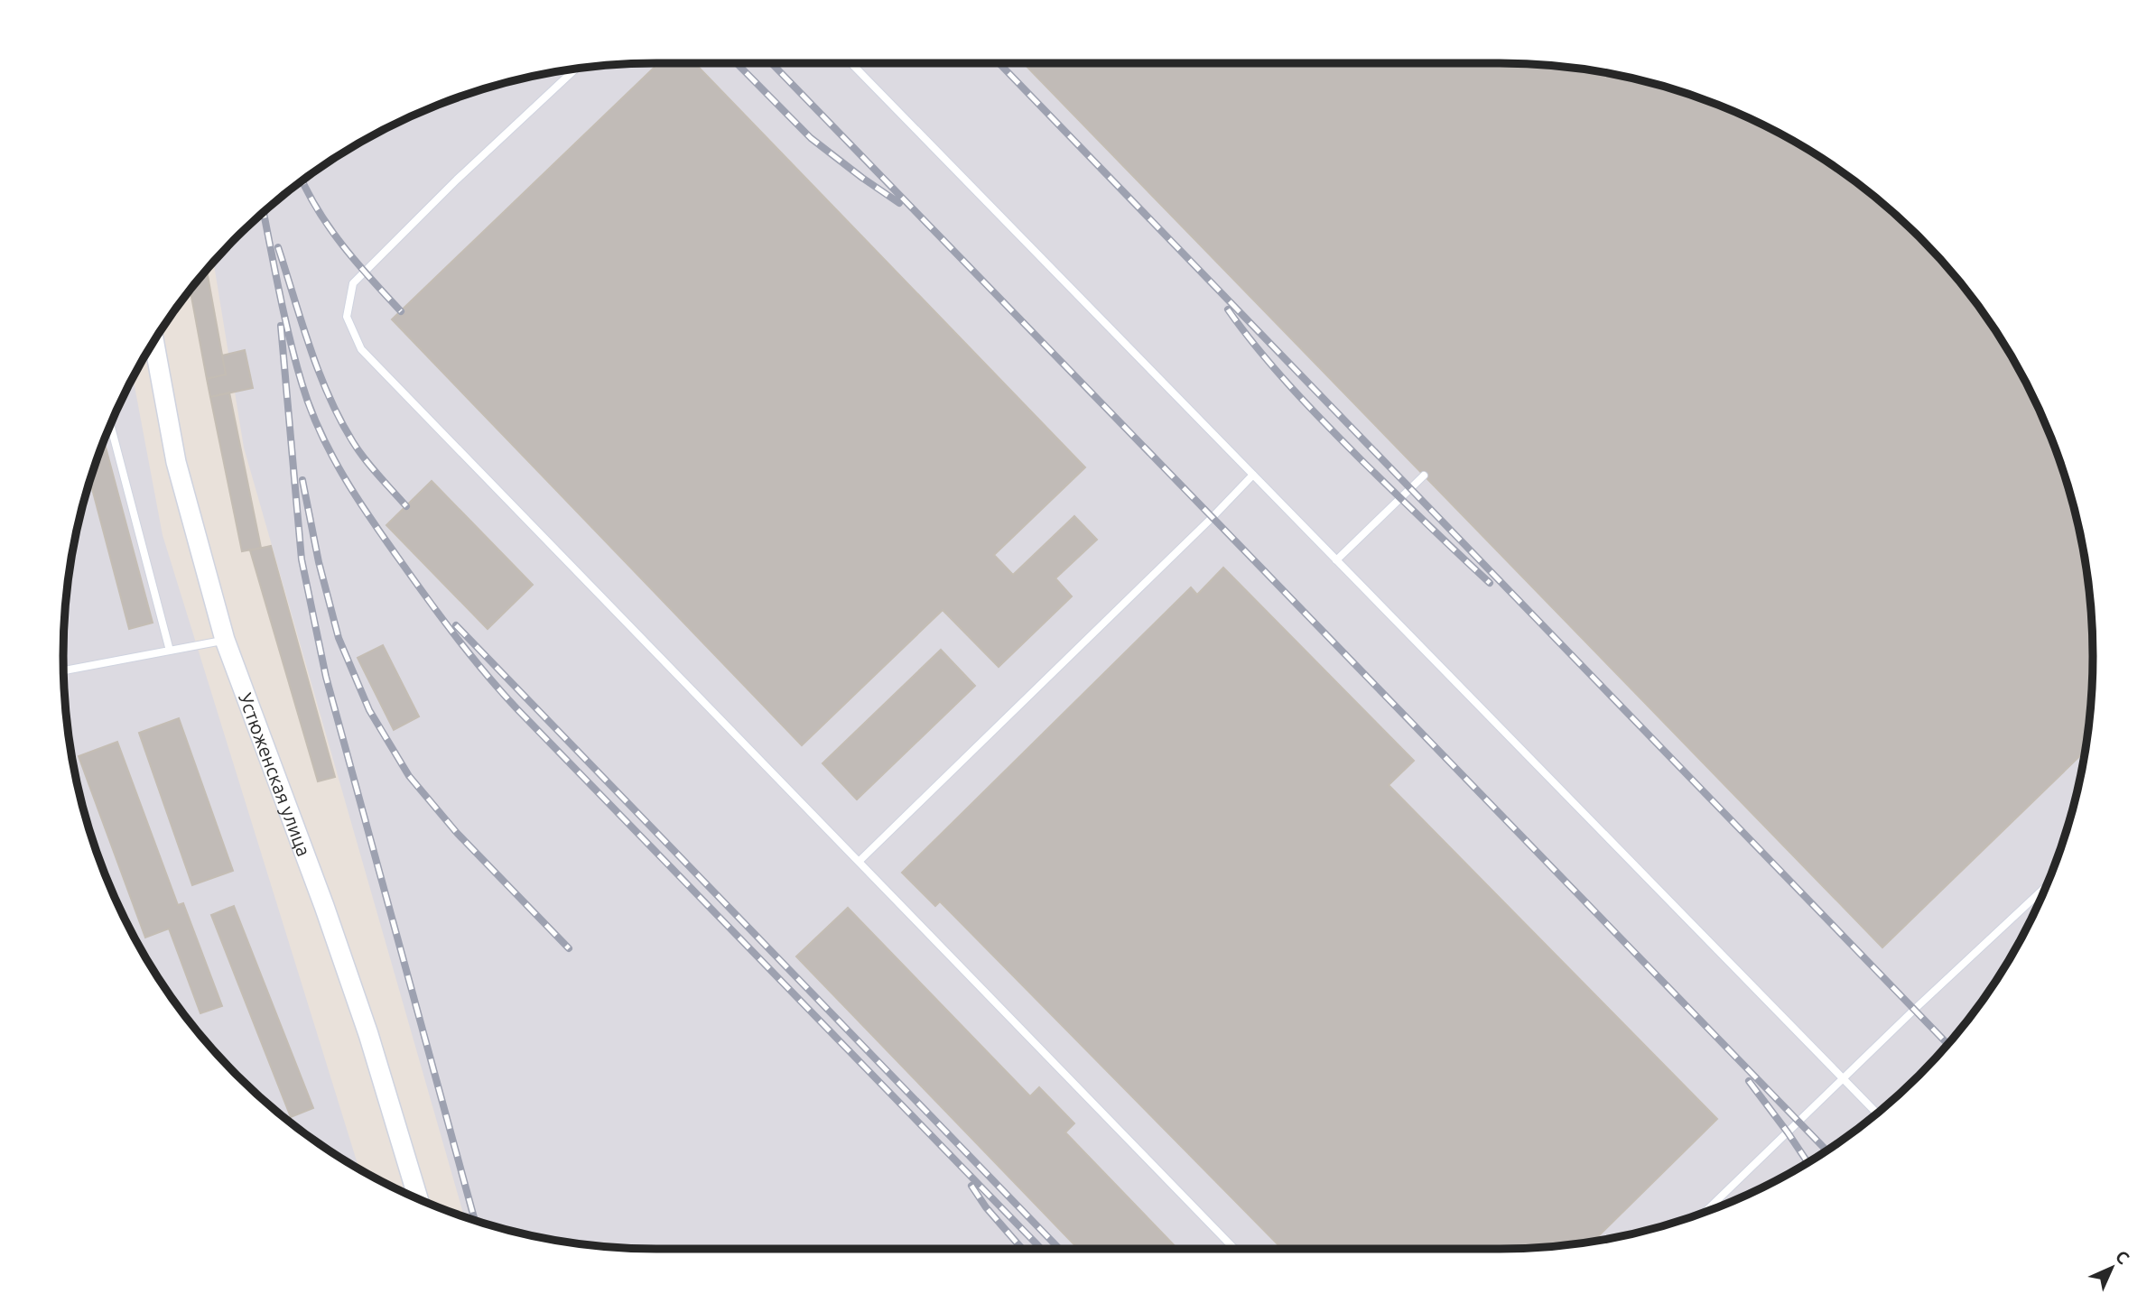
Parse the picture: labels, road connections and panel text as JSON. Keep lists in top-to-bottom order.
{
  "streets": {
    "main road": ["Устюженская улица"]
  },
  "north": "top right"
}
